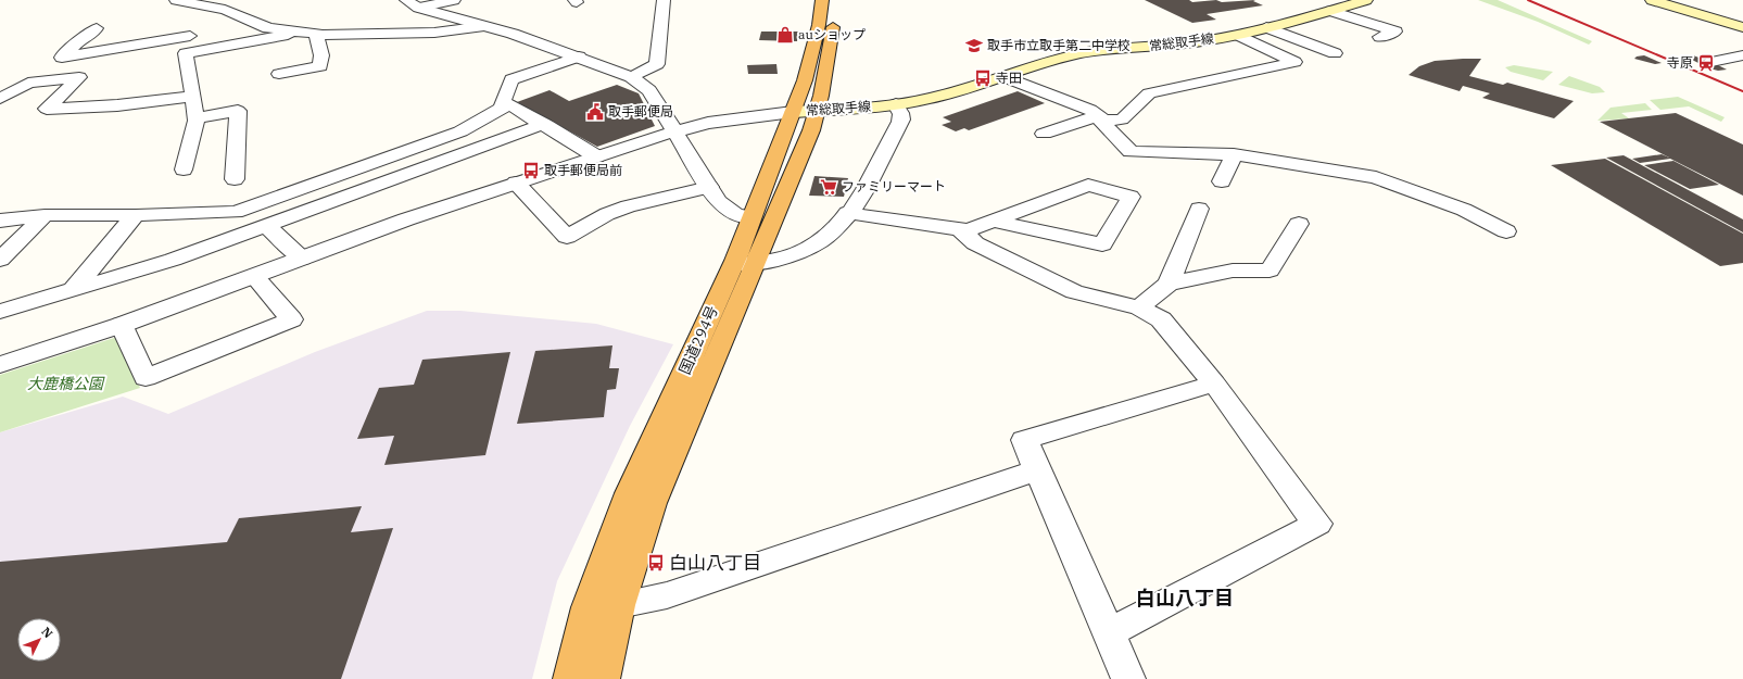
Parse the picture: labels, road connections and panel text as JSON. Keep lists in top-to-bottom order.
{
  "streets": {
    "highway": ["国道294号"],
    "main road": ["常総取手線"]
  },
  "crossings": [
    ["常総取手線", "国道294号"]
  ],
  "districts": ["白山八丁目"],
  "parks": ["大鹿橋公園"],
  "places": {
    "shop": ["auショップ"],
    "school or university": ["取手市立取手第二中学校"],
    "station": ["寺原"],
    "bus stop": ["寺田", "取手郵便局前", "白山八丁目"],
    "public building": ["取手郵便局"],
    "supermarket": ["ファミリーマート"]
  },
  "north": "top right"
}
